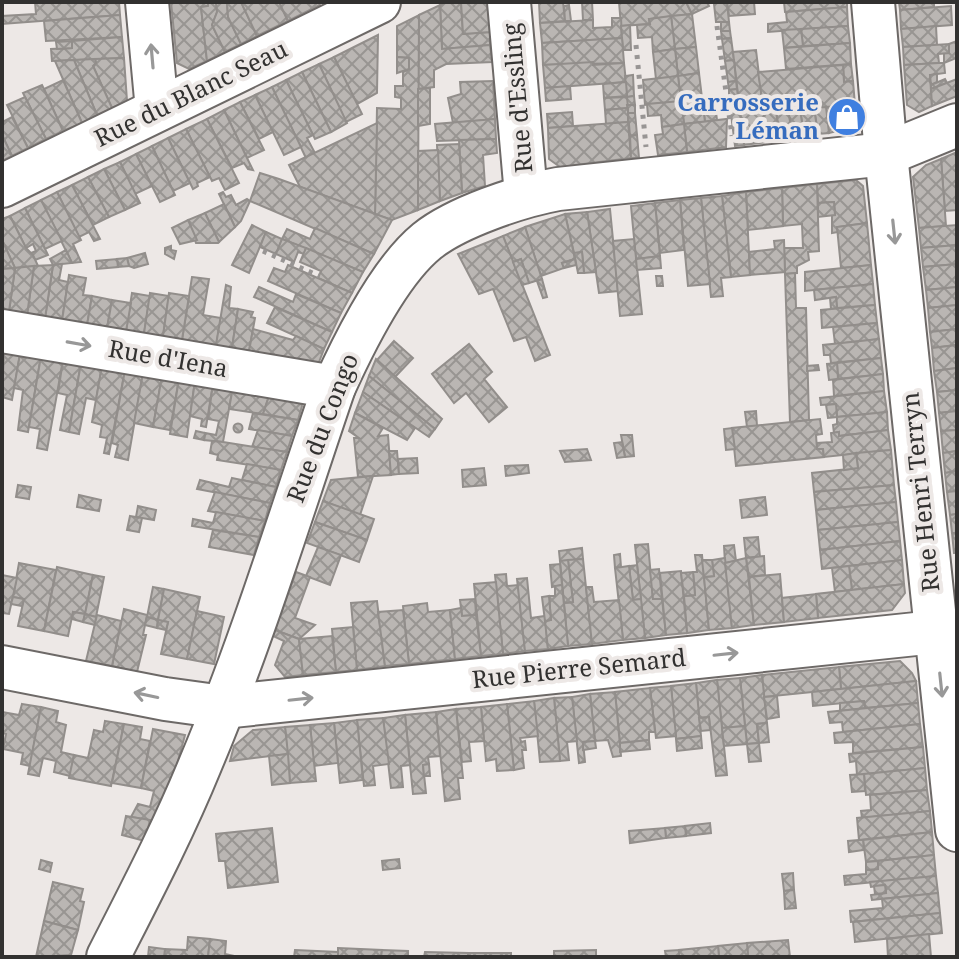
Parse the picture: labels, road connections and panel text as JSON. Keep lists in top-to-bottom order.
{
  "streets": {
    "street": [
      "Rue du Blanc Seau",
      "Rue d'Essling",
      "Rue d'Iena",
      "Rue du Congo",
      "Rue Henri Terryn",
      "Rue Pierre Semard"
    ]
  },
  "crossings": [
    ["Rue d'Essling", "Rue du Congo"],
    ["Rue d'Iena", "Rue du Congo"],
    ["Rue du Congo", "Rue Henri Terryn"],
    ["Rue du Congo", "Rue Pierre Semard"],
    ["Rue Henri Terryn", "Rue Pierre Semard"]
  ],
  "one_way": ["Rue d'Iena", "Rue Henri Terryn"],
  "places": {
    "shop": ["Carrosserie Léman"]
  }
}
